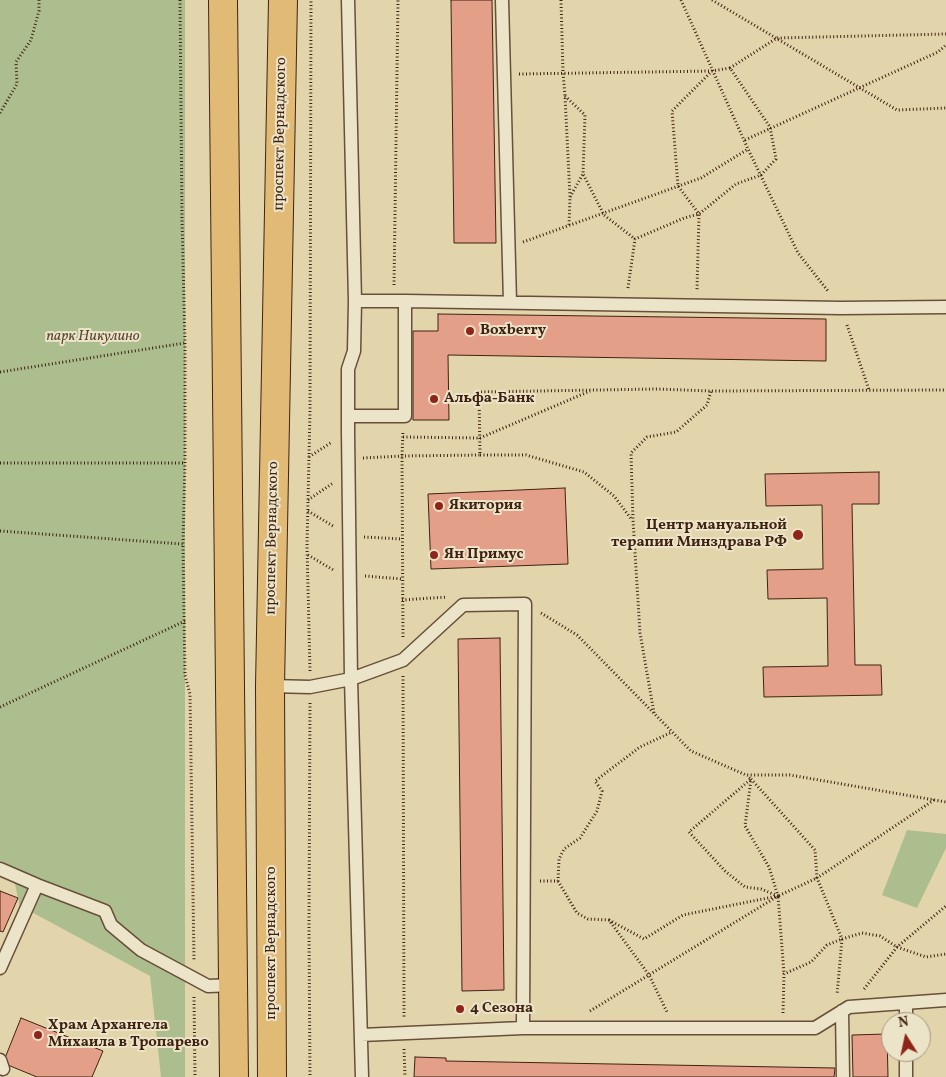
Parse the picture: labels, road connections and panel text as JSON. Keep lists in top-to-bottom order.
{
  "streets": {
    "main road": ["проспект Вернадского"]
  },
  "parks": ["парк Никулино"],
  "places": [
    "Boxberry",
    "Альфа-Банк",
    "Якитория",
    "Центр мануальной терапии Минздрава РФ",
    "Ян Примус",
    "4 Сезона",
    "Храм Архангела Михаила в Тропарево"
  ],
  "north": "top"
}
